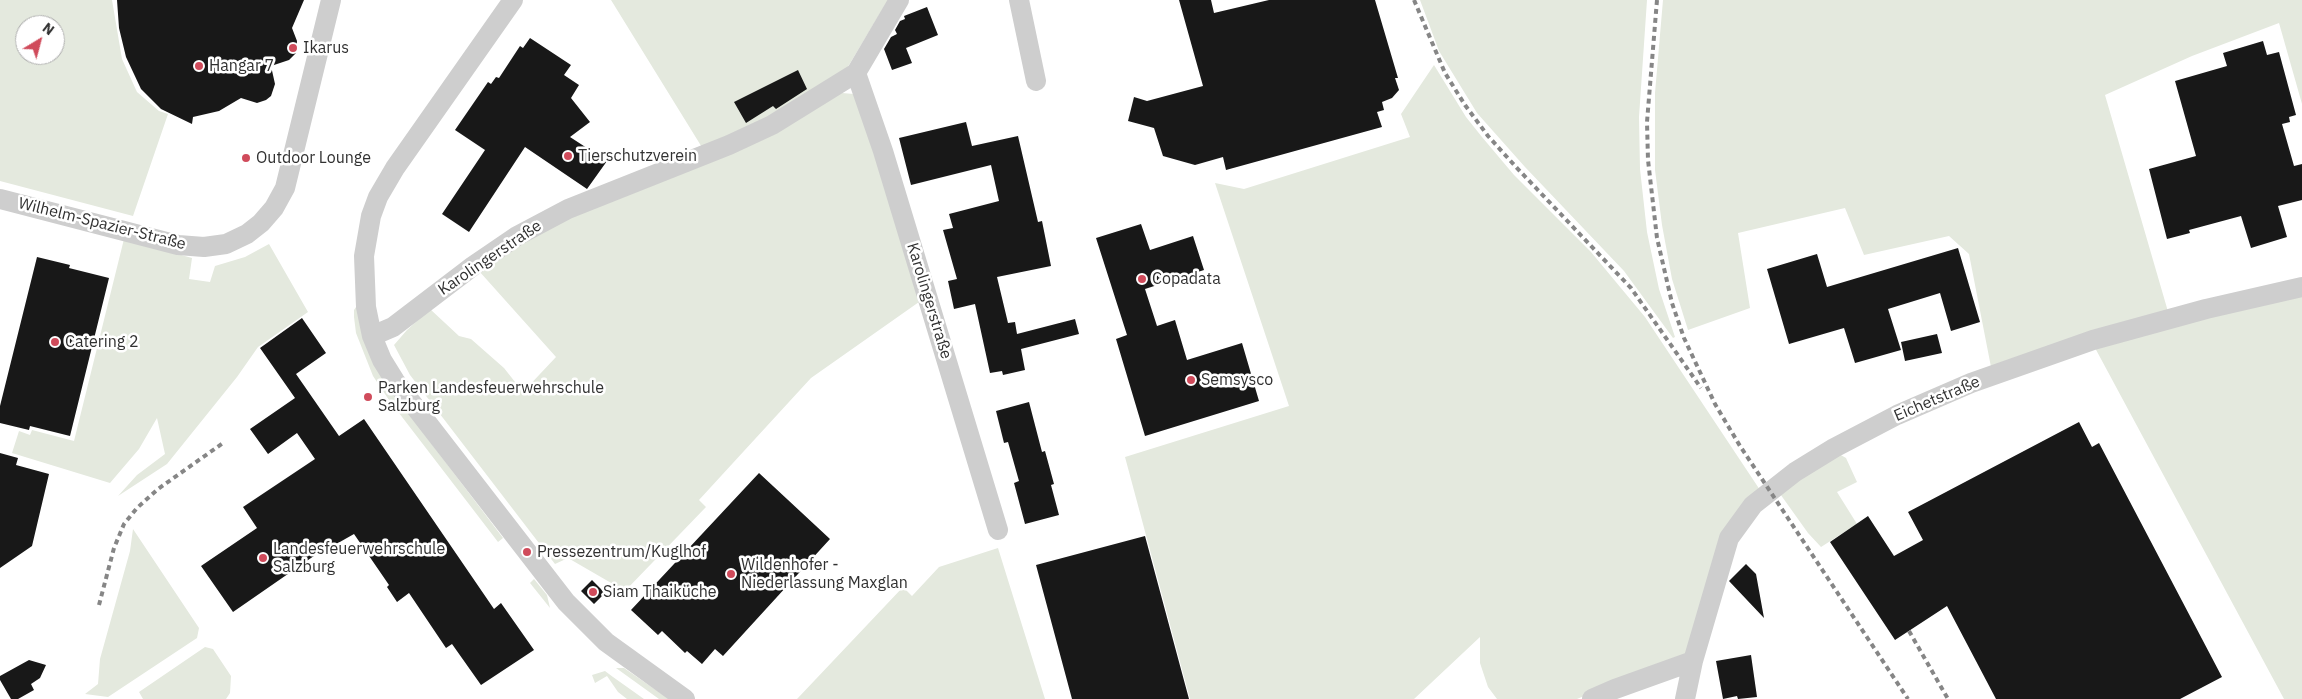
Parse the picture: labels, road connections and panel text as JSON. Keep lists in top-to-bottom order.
{
  "streets": {
    "street": ["Wilhelm-Spazier-Straße", "Karolingerstraße", "Eichetstraße"]
  },
  "places": [
    "Ikarus",
    "Hangar 7",
    "Tierschutzverein",
    "Outdoor Lounge",
    "Copadata",
    "Catering 2",
    "Semsysco",
    "Parken Landesfeuerwehrschule Salzburg",
    "Pressezentrum/Kuglhof",
    "Landesfeuerwehrschule Salzburg",
    "Wildenhofer - Niederlassung Maxglan",
    "Siam Thaiküche"
  ],
  "north": "top right"
}
